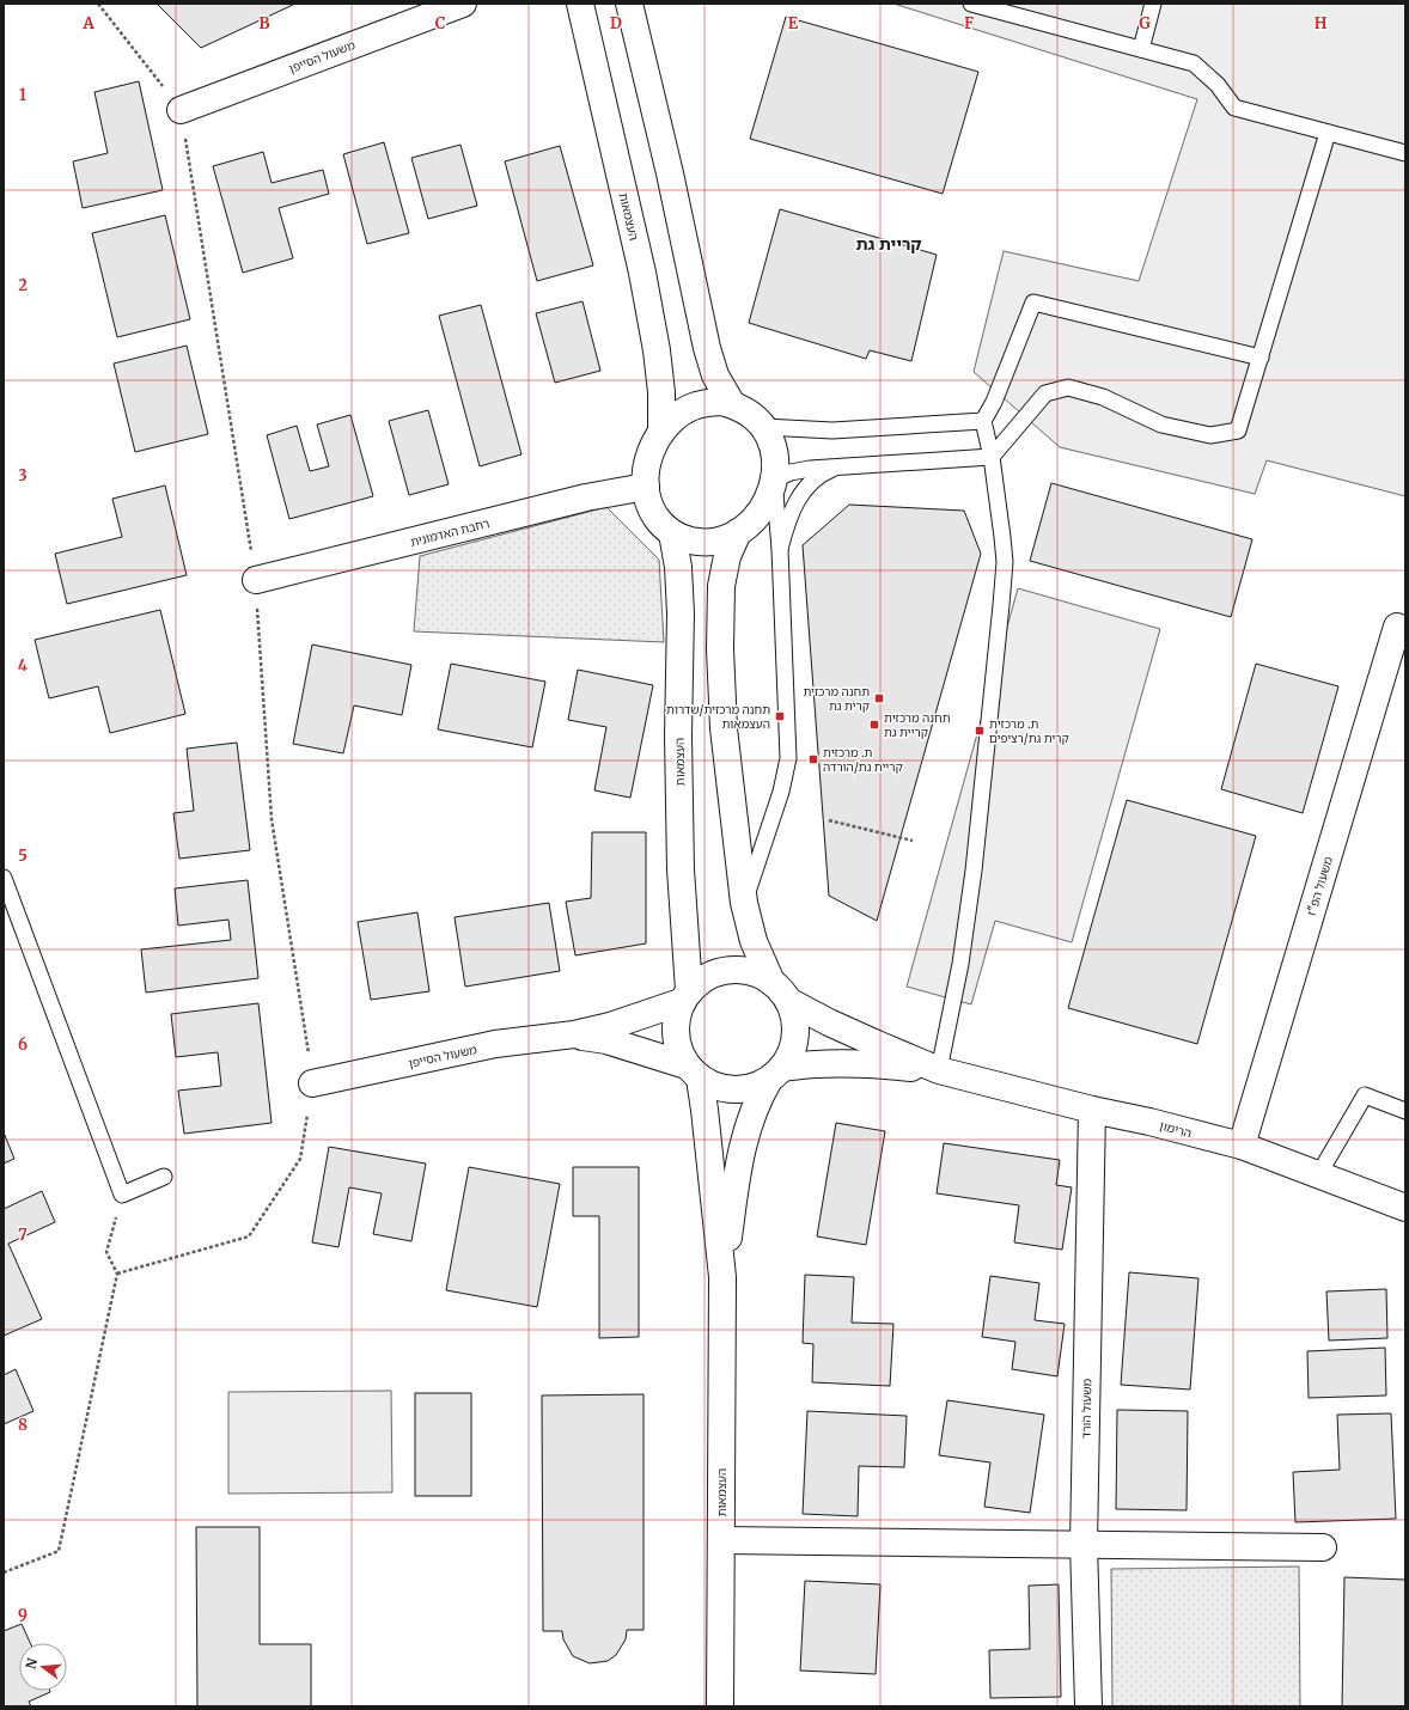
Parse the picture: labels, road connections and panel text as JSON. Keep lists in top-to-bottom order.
{
  "streets": {
    "street": [
      "משעול הסייפן",
      "העצמאות",
      "רחבת האדמונית",
      "משעול הפ\"ז",
      "הרימון",
      "משעול הורד"
    ]
  },
  "crossings": [
    ["משעול הסייפן", "העצמאות"],
    ["משעול הסייפן", "הרימון"],
    ["העצמאות", "רחבת האדמונית"],
    ["העצמאות", "הרימון"],
    ["משעול הפ\"ז", "הרימון"],
    ["הרימון", "משעול הורד"]
  ],
  "districts": ["קריית גת"],
  "places": {
    "transit": [
      "תחנה מרכזית קרית גת",
      "תחנה מרכזית/שדרות העצמאות",
      "תחנה מרכזית קריית גת",
      "ת. מרכזית קרית גת/רציפים",
      "ת. מרכזית קריית גת/הורדה"
    ]
  },
  "north": "left",
  "grid": {
    "columns": [
      "A",
      "B",
      "C",
      "D",
      "E",
      "F",
      "G",
      "H"
    ],
    "rows": [
      "1",
      "2",
      "3",
      "4",
      "5",
      "6",
      "7",
      "8",
      "9"
    ]
  }
}
